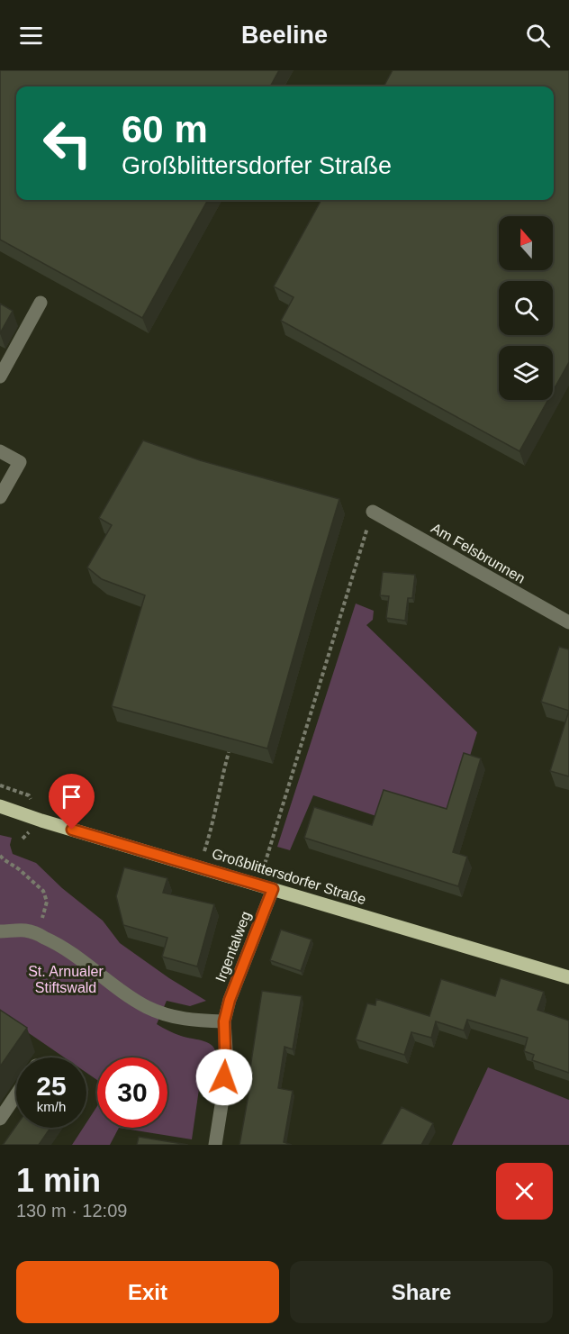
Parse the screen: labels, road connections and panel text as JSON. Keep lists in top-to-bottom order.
{
  "streets": {
    "main road": ["Großblittersdorfer Straße"],
    "street": ["Am Felsbrunnen", "Irgentalweg"]
  },
  "crossings": [
    ["Großblittersdorfer Straße", "Irgentalweg"]
  ],
  "parks": ["St. Arnualer Stiftswald"],
  "north": "top",
  "page": {
    "header": "Beeline",
    "turn": ["60 m", "Großblittersdorfer Straße"],
    "speed": "25 km/h",
    "limit": "30",
    "heading": ["1 min", "130 m · 12:09"],
    "buttons": ["Exit", "Share"]
  }
}
